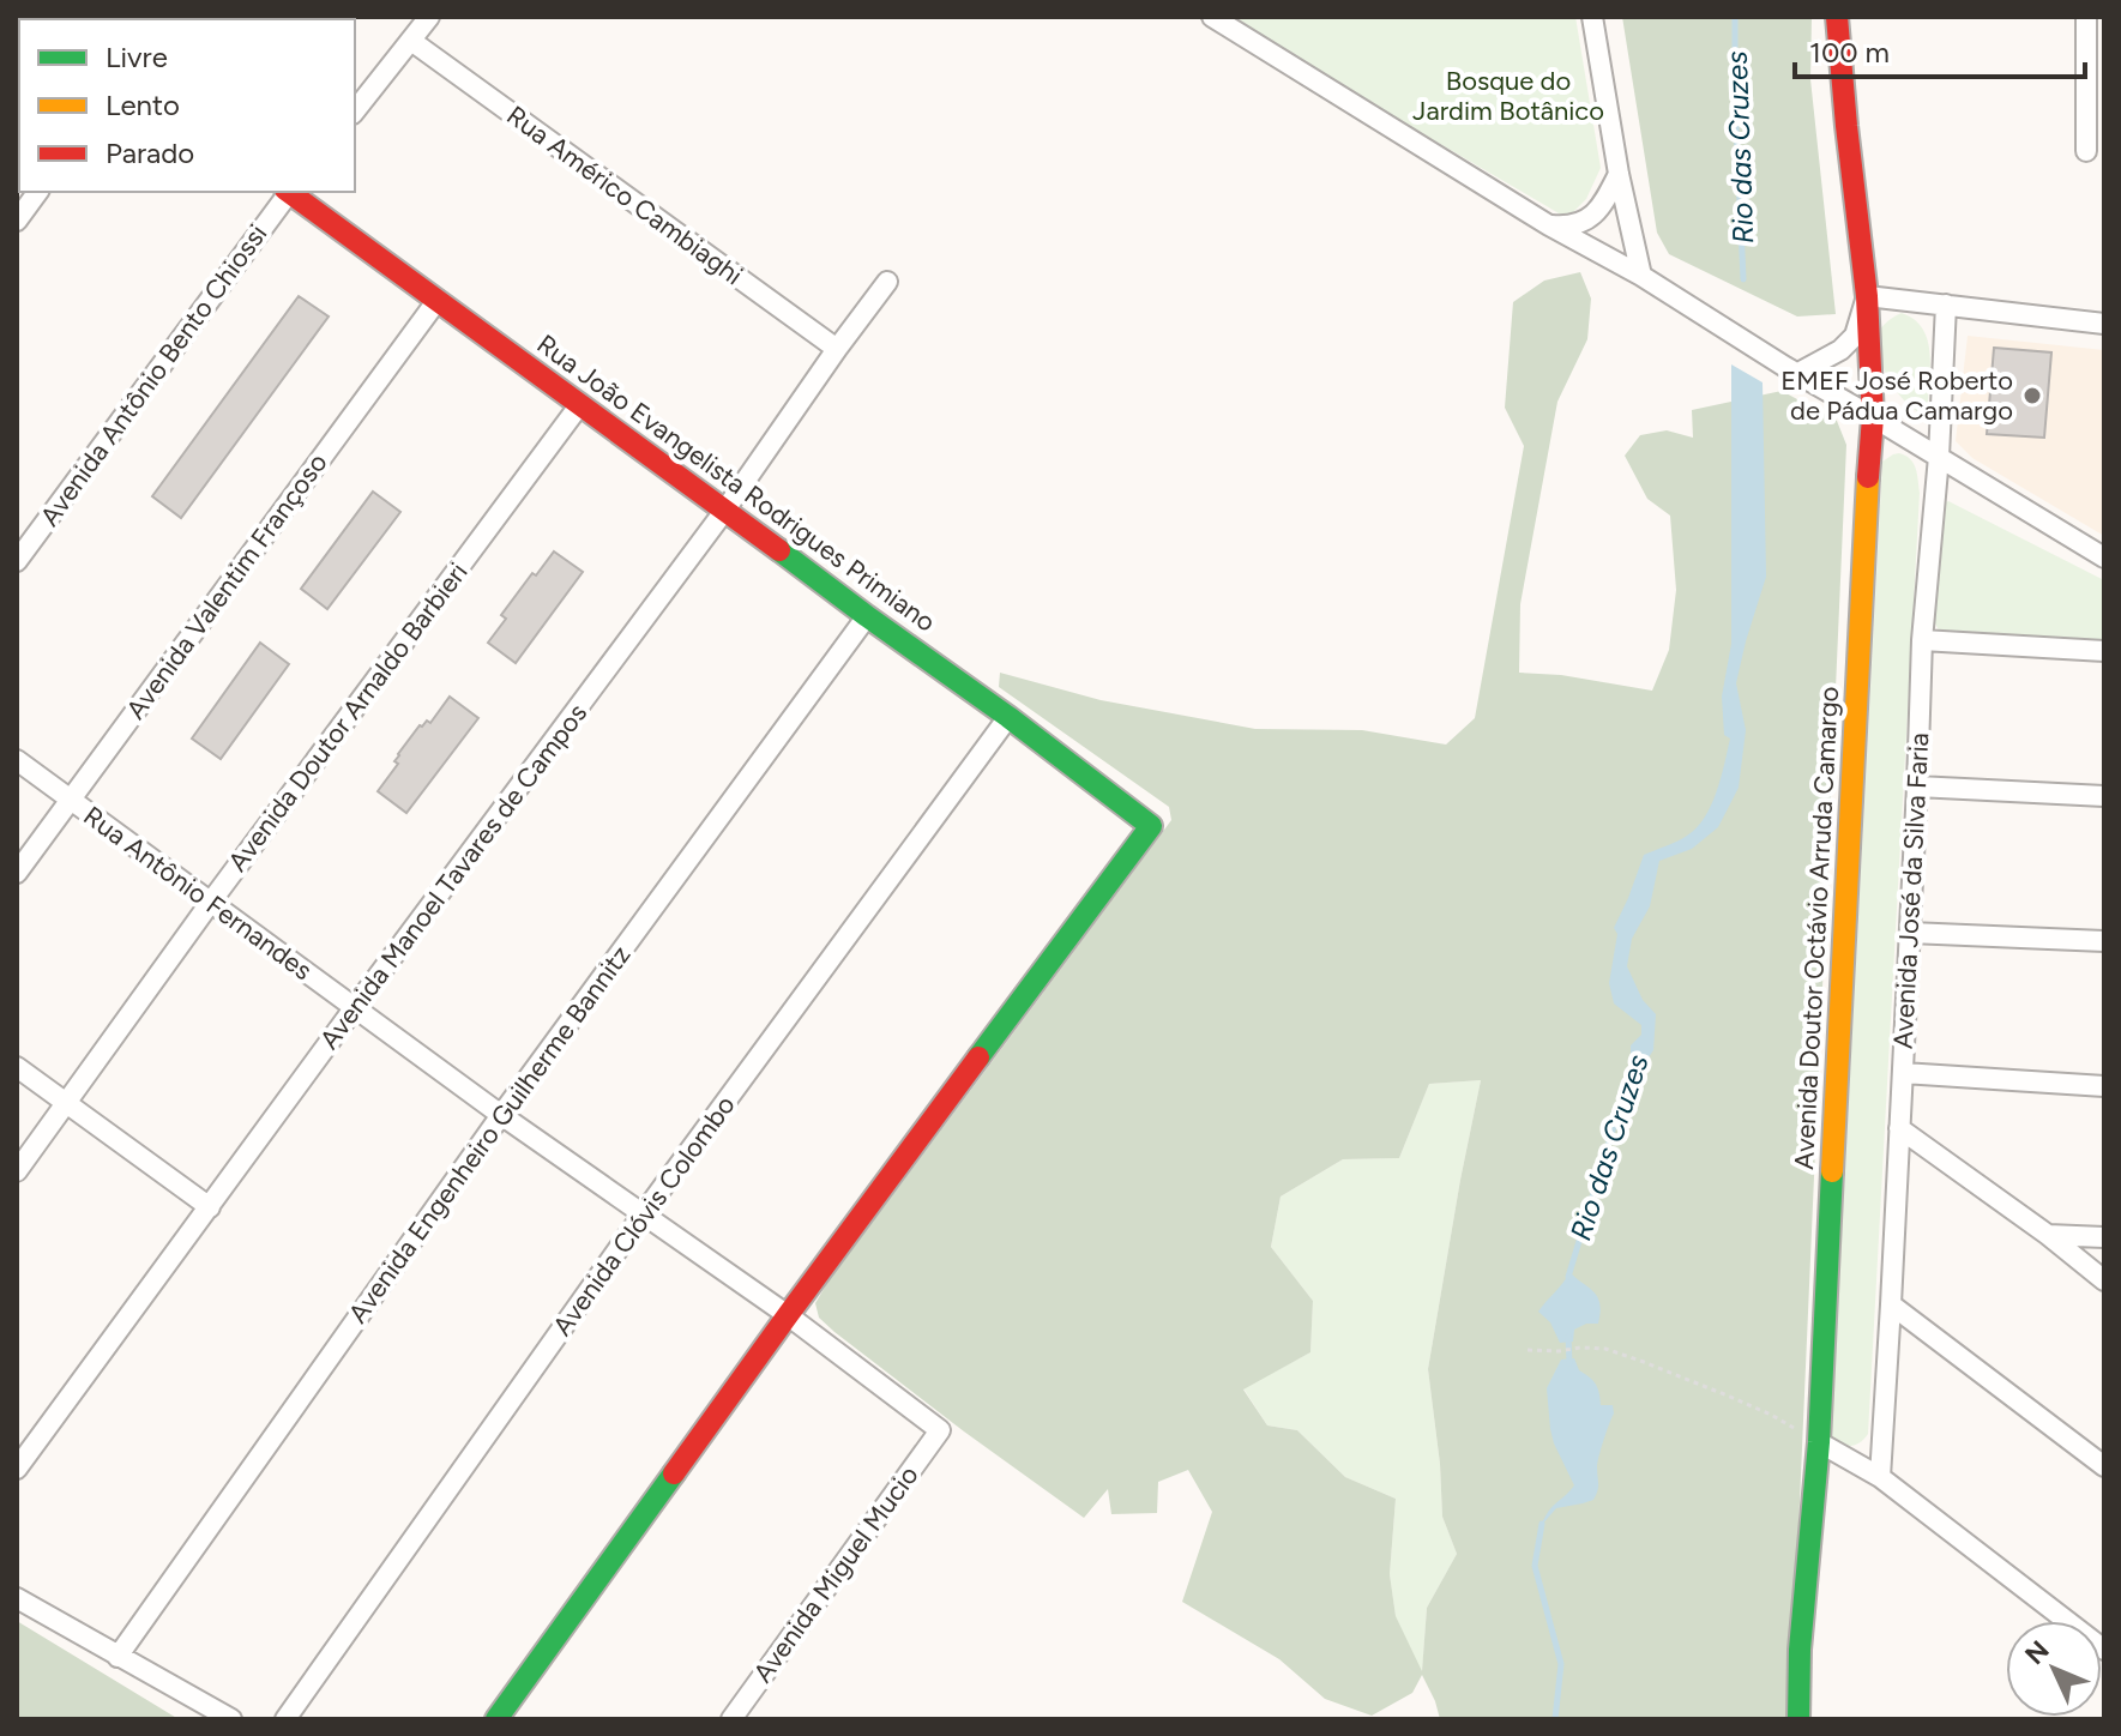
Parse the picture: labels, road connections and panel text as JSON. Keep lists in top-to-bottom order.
{
  "streets": {
    "street": [
      "Rua Américo Cambiaghi",
      "Avenida Antônio Bento Chiossi",
      "Rua João Evangelista Rodrigues Primiano",
      "Avenida Valentim Françoso",
      "Avenida Doutor Arnaldo Barbieri",
      "Avenida Manoel Tavares de Campos",
      "Avenida José da Silva Faria",
      "Rua Antônio Fernandes",
      "Avenida Doutor Octávio Arruda Camargo",
      "Avenida Engenheiro Guilherme Bannitz",
      "Avenida Clóvis Colombo",
      "Avenida Miguel Mucio"
    ]
  },
  "crossings": [
    ["Rua Américo Cambiaghi", "Avenida Manoel Tavares de Campos"],
    ["Rua João Evangelista Rodrigues Primiano", "Avenida Valentim Françoso"],
    ["Rua João Evangelista Rodrigues Primiano", "Avenida Doutor Arnaldo Barbieri"],
    ["Rua João Evangelista Rodrigues Primiano", "Avenida Manoel Tavares de Campos"],
    ["Rua João Evangelista Rodrigues Primiano", "Rua Antônio Fernandes"],
    ["Rua João Evangelista Rodrigues Primiano", "Avenida Engenheiro Guilherme Bannitz"],
    ["Rua João Evangelista Rodrigues Primiano", "Avenida Clóvis Colombo"],
    ["Avenida Valentim Françoso", "Rua Antônio Fernandes"],
    ["Avenida Doutor Arnaldo Barbieri", "Rua Antônio Fernandes"],
    ["Avenida Manoel Tavares de Campos", "Rua Antônio Fernandes"],
    ["Rua Antônio Fernandes", "Avenida Engenheiro Guilherme Bannitz"],
    ["Rua Antônio Fernandes", "Avenida Clóvis Colombo"],
    ["Rua Antônio Fernandes", "Avenida Miguel Mucio"]
  ],
  "water": ["Rio das Cruzes"],
  "parks": ["Bosque do Jardim Botânico"],
  "places": ["EMEF José Roberto de Pádua Camargo"],
  "legend": ["Livre", "Lento", "Parado"],
  "scale_bar": "100 m",
  "north": "top left"
}
